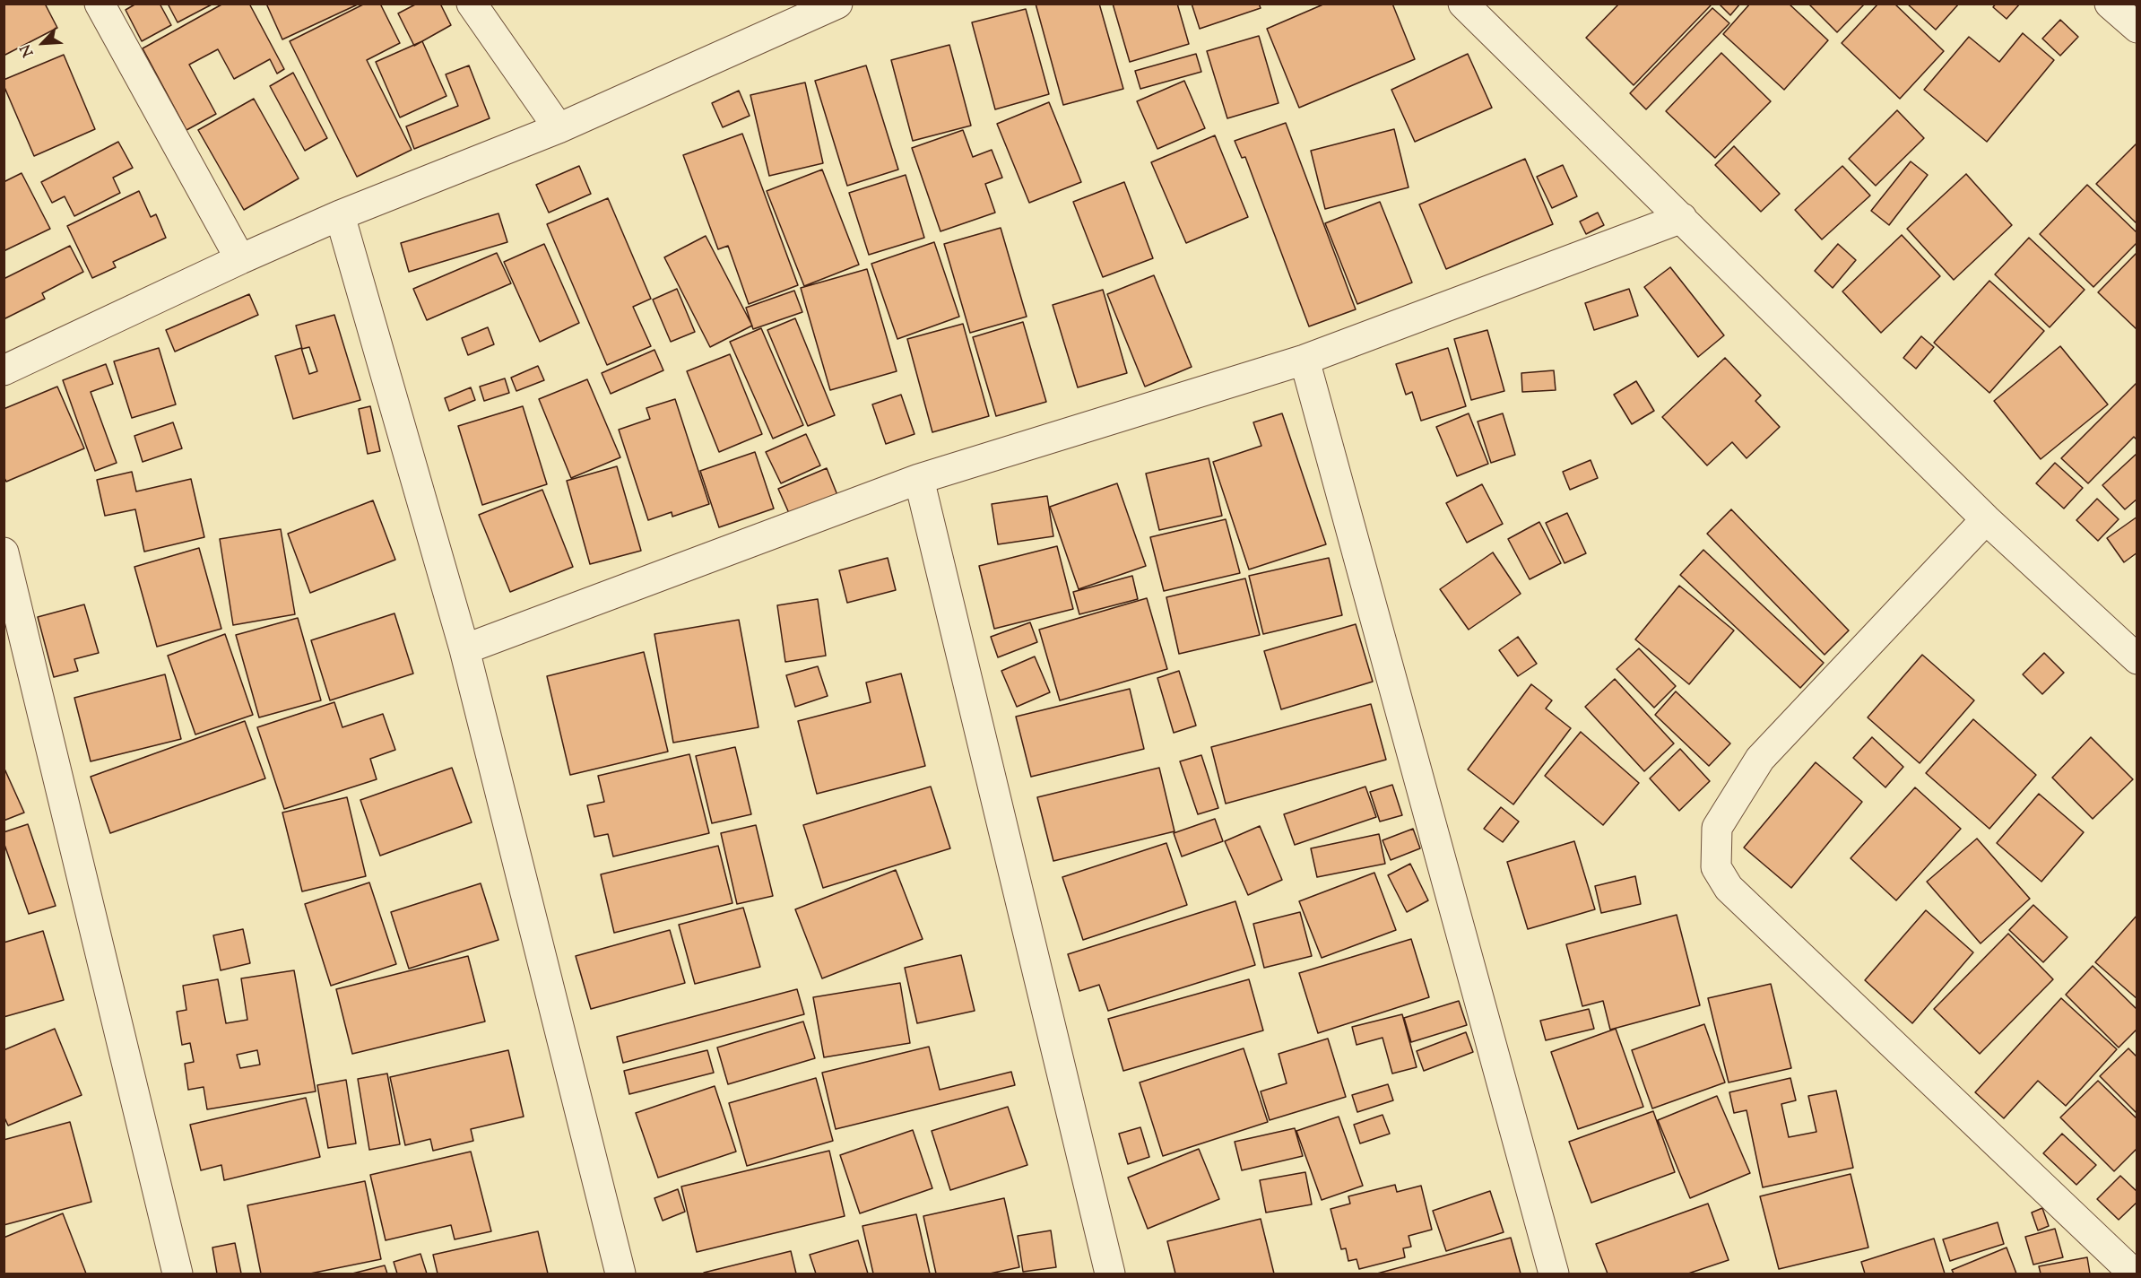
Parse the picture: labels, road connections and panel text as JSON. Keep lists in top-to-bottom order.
{
  "north": "bottom left"
}
